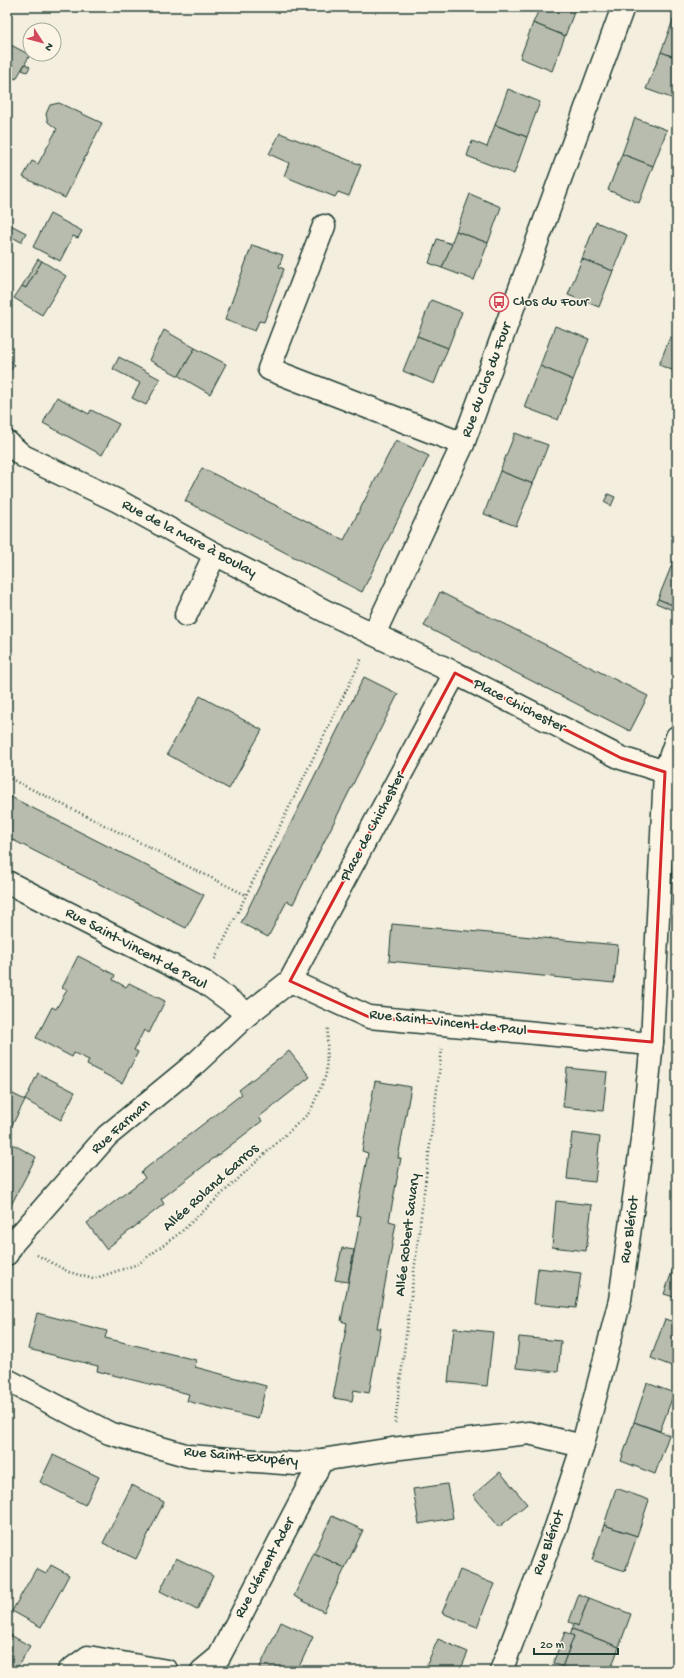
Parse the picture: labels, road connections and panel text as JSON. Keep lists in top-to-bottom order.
{
  "streets": {
    "street": [
      "Rue du Clos du Four",
      "Rue de la Mare à Boulay",
      "Place Chichester",
      "Place de Chichester",
      "Rue Saint-Vincent de Paul",
      "Rue Farman",
      "Rue Blériot",
      "Rue Saint-Exupéry",
      "Rue Clément Ader"
    ],
    "path": ["Allée Roland Garros", "Allée Robert Savary"]
  },
  "crossings": [
    ["Rue du Clos du Four", "Rue de la Mare à Boulay"],
    ["Rue du Clos du Four", "Place Chichester"],
    ["Rue de la Mare à Boulay", "Place Chichester"],
    ["Place Chichester", "Place de Chichester"],
    ["Place Chichester", "Rue Blériot"],
    ["Place de Chichester", "Rue Saint-Vincent de Paul"],
    ["Rue Saint-Vincent de Paul", "Rue Farman"],
    ["Rue Saint-Vincent de Paul", "Allée Roland Garros"],
    ["Rue Saint-Vincent de Paul", "Rue Blériot"],
    ["Rue Saint-Vincent de Paul", "Allée Robert Savary"],
    ["Rue Farman", "Allée Roland Garros"],
    ["Rue Blériot", "Rue Saint-Exupéry"],
    ["Allée Robert Savary", "Rue Saint-Exupéry"],
    ["Rue Saint-Exupéry", "Rue Clément Ader"]
  ],
  "places": {
    "bus stop": ["Clos du Four"]
  },
  "scale_bar": "20 m",
  "north": "bottom right"
}
